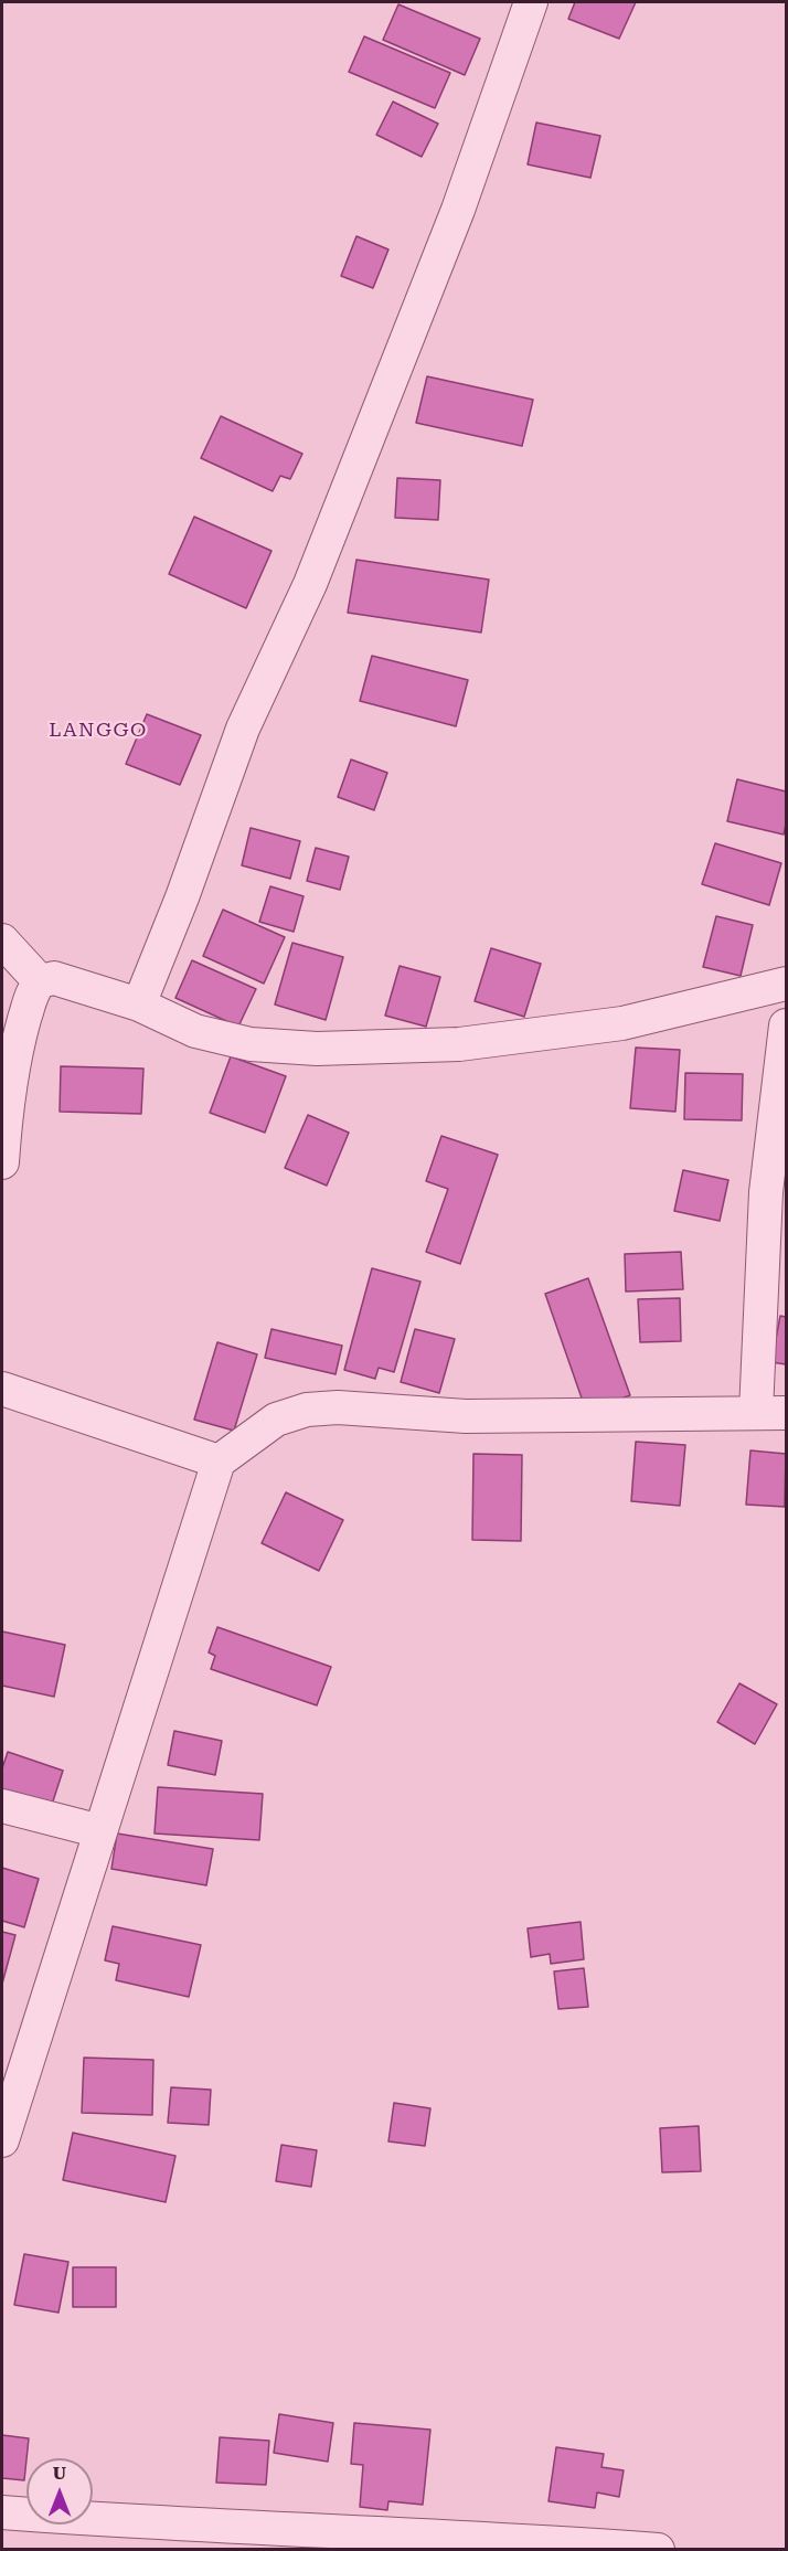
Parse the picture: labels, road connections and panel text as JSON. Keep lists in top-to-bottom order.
{
  "districts": ["LANGGO"],
  "north": "top"
}
